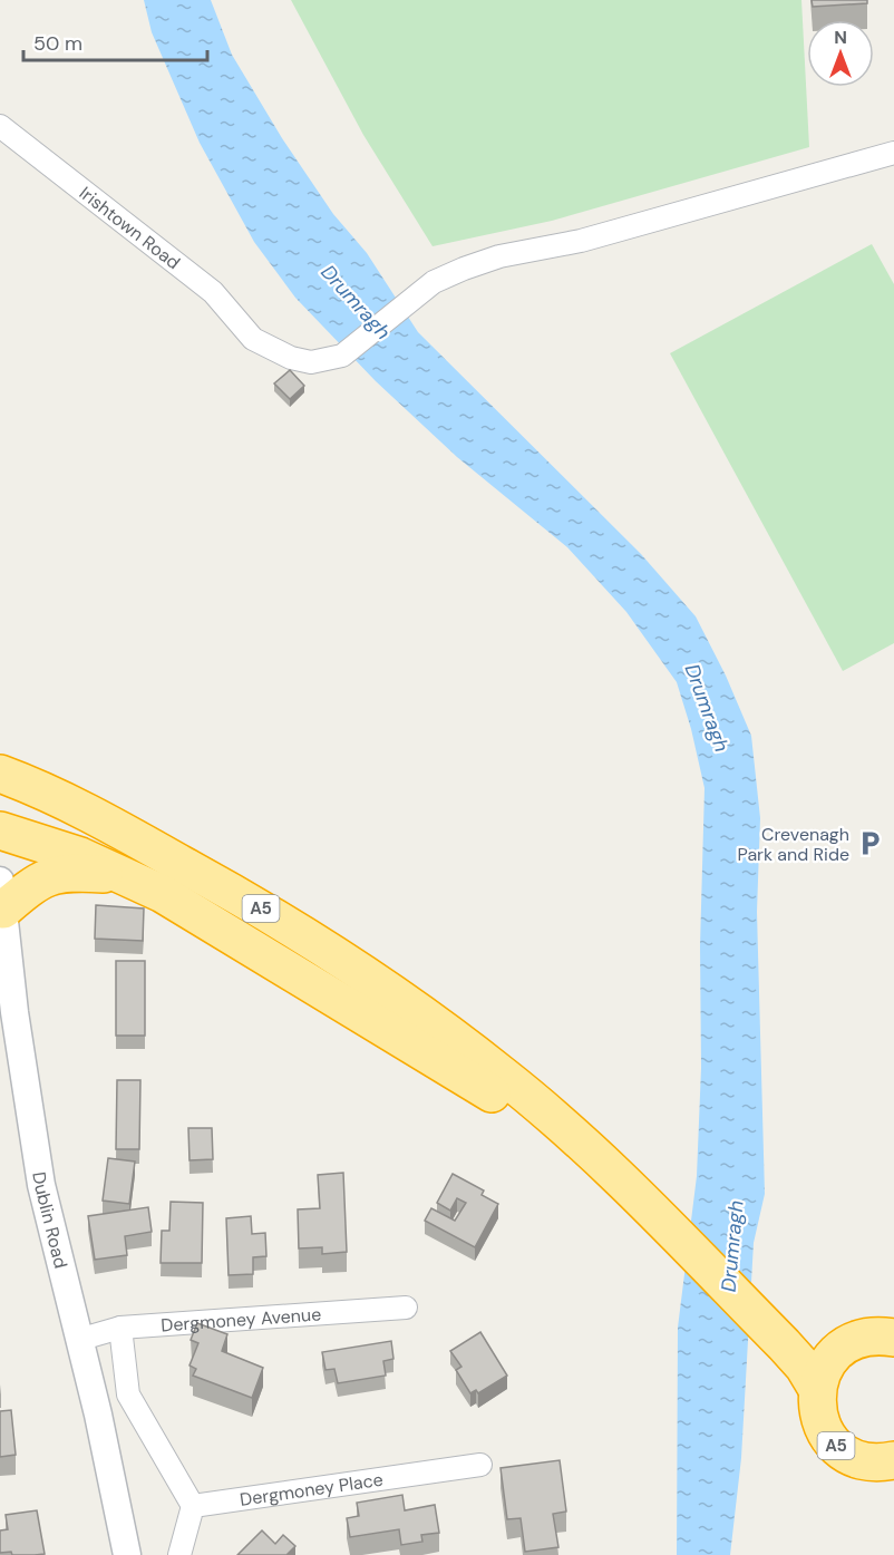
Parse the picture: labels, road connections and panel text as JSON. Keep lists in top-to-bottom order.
{
  "streets": {
    "highway": ["A5"],
    "street": [
      "Irishtown Road",
      "Dublin Road",
      "Dergmoney Avenue",
      "Dergmoney Place"
    ]
  },
  "crossings": [
    ["Dublin Road", "Dergmoney Avenue"]
  ],
  "water": ["Drumragh"],
  "places": {
    "parking": ["Crevenagh Park and Ride"]
  },
  "scale_bar": "50 m",
  "north": "top"
}
